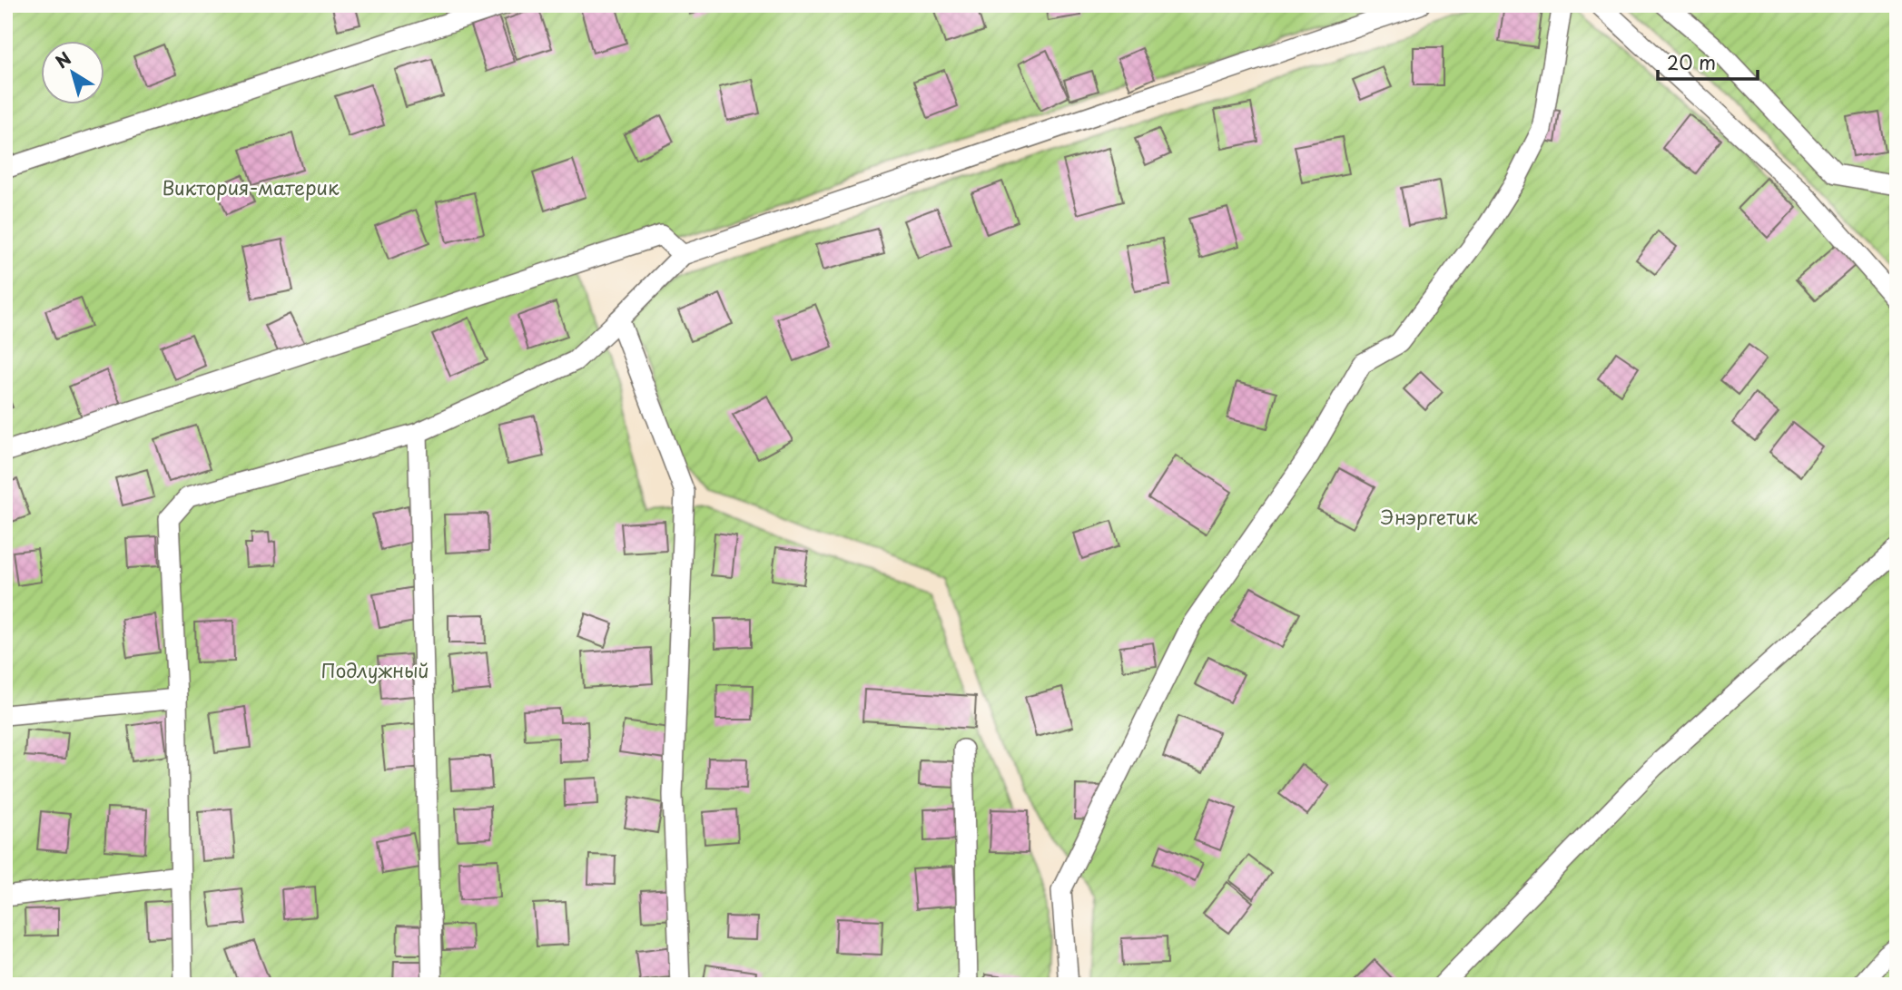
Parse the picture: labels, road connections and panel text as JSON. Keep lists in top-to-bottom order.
{
  "parks": ["Виктория-материк", "Энэргетик", "Подлужный"],
  "scale_bar": "20 m",
  "north": "top left"
}
